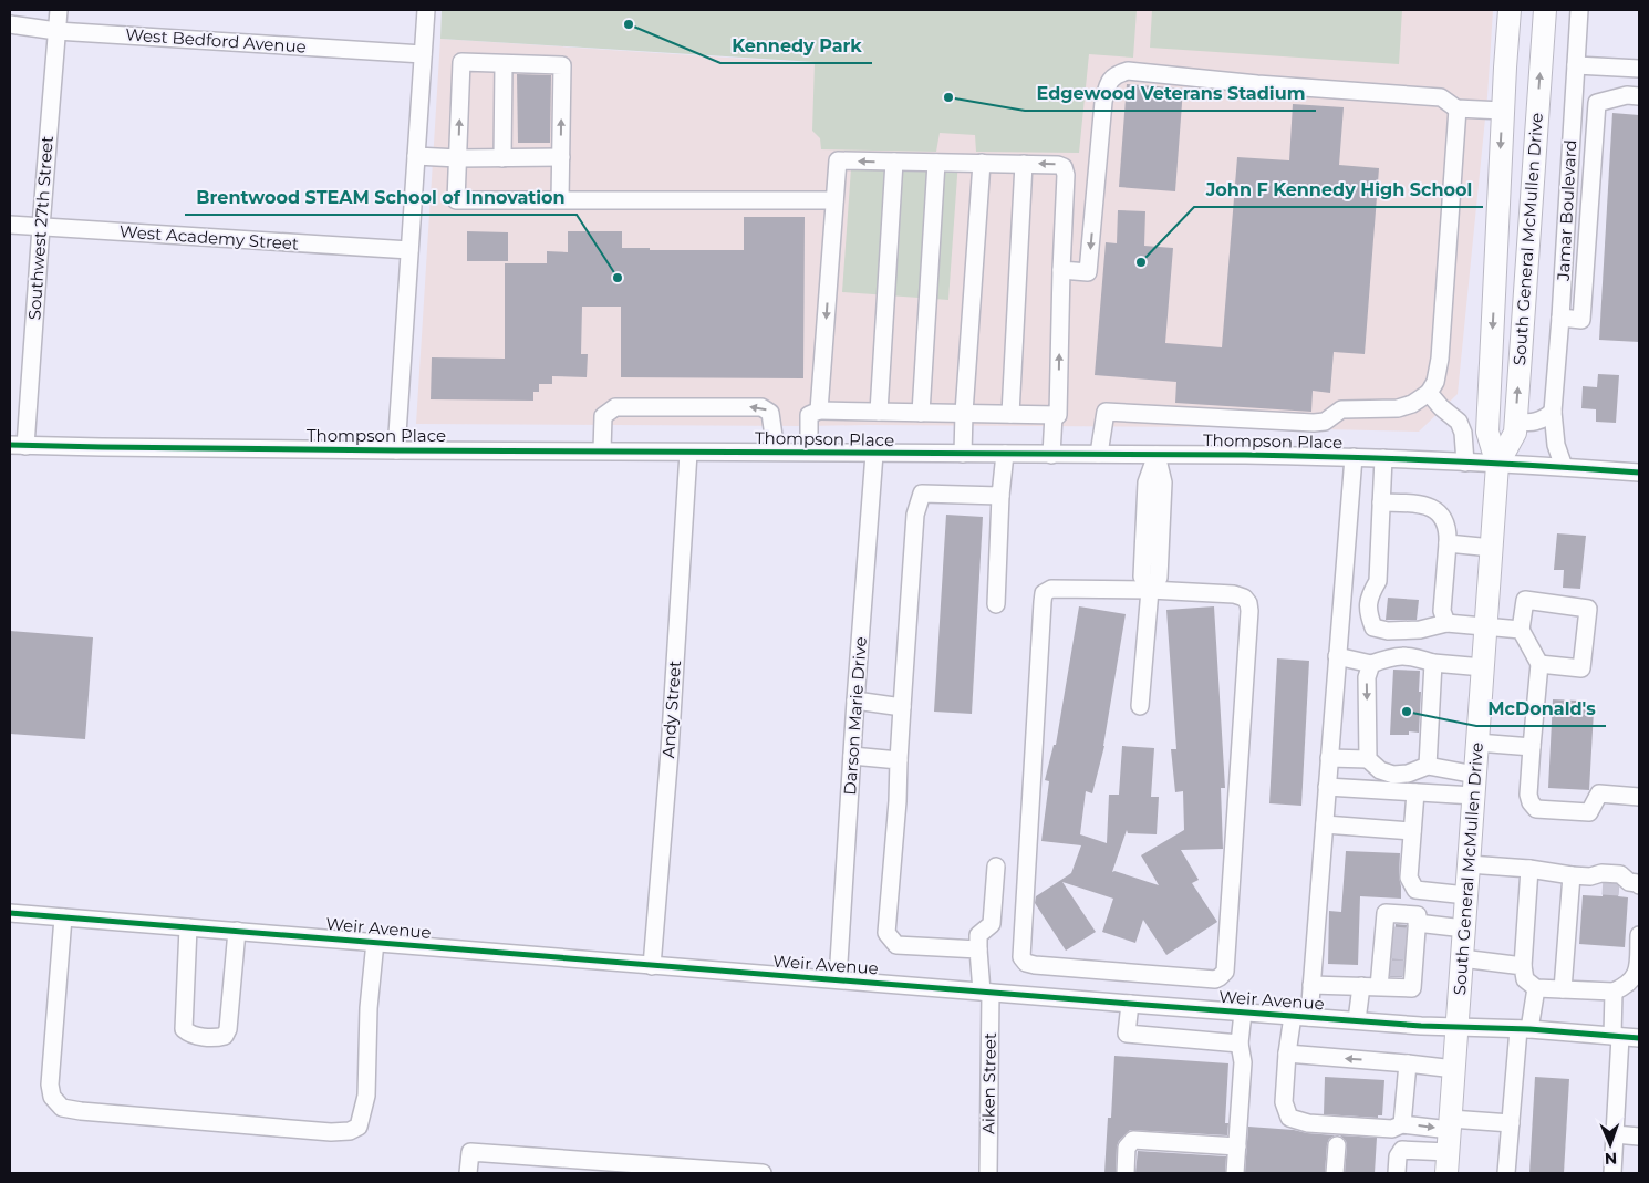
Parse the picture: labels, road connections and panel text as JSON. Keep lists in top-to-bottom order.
{
  "streets": {
    "main road": ["South General McMullen Drive"],
    "street": [
      "West Bedford Avenue",
      "Jamar Boulevard",
      "Southwest 27th Street",
      "West Academy Street",
      "Thompson Place",
      "Andy Street",
      "Darson Marie Drive",
      "Weir Avenue",
      "Aiken Street"
    ]
  },
  "crossings": [
    ["West Bedford Avenue", "Southwest 27th Street"],
    ["Jamar Boulevard", "Thompson Place"],
    ["Southwest 27th Street", "West Academy Street"],
    ["Southwest 27th Street", "Thompson Place"],
    ["South General McMullen Drive", "Thompson Place"],
    ["South General McMullen Drive", "Weir Avenue"],
    ["Thompson Place", "Andy Street"],
    ["Thompson Place", "Darson Marie Drive"],
    ["Andy Street", "Weir Avenue"],
    ["Darson Marie Drive", "Weir Avenue"],
    ["Weir Avenue", "Aiken Street"]
  ],
  "places": [
    "Kennedy Park",
    "Edgewood Veterans Stadium",
    "John F Kennedy High School",
    "Brentwood STEAM School of Innovation",
    "McDonald's"
  ],
  "north": "bottom"
}
